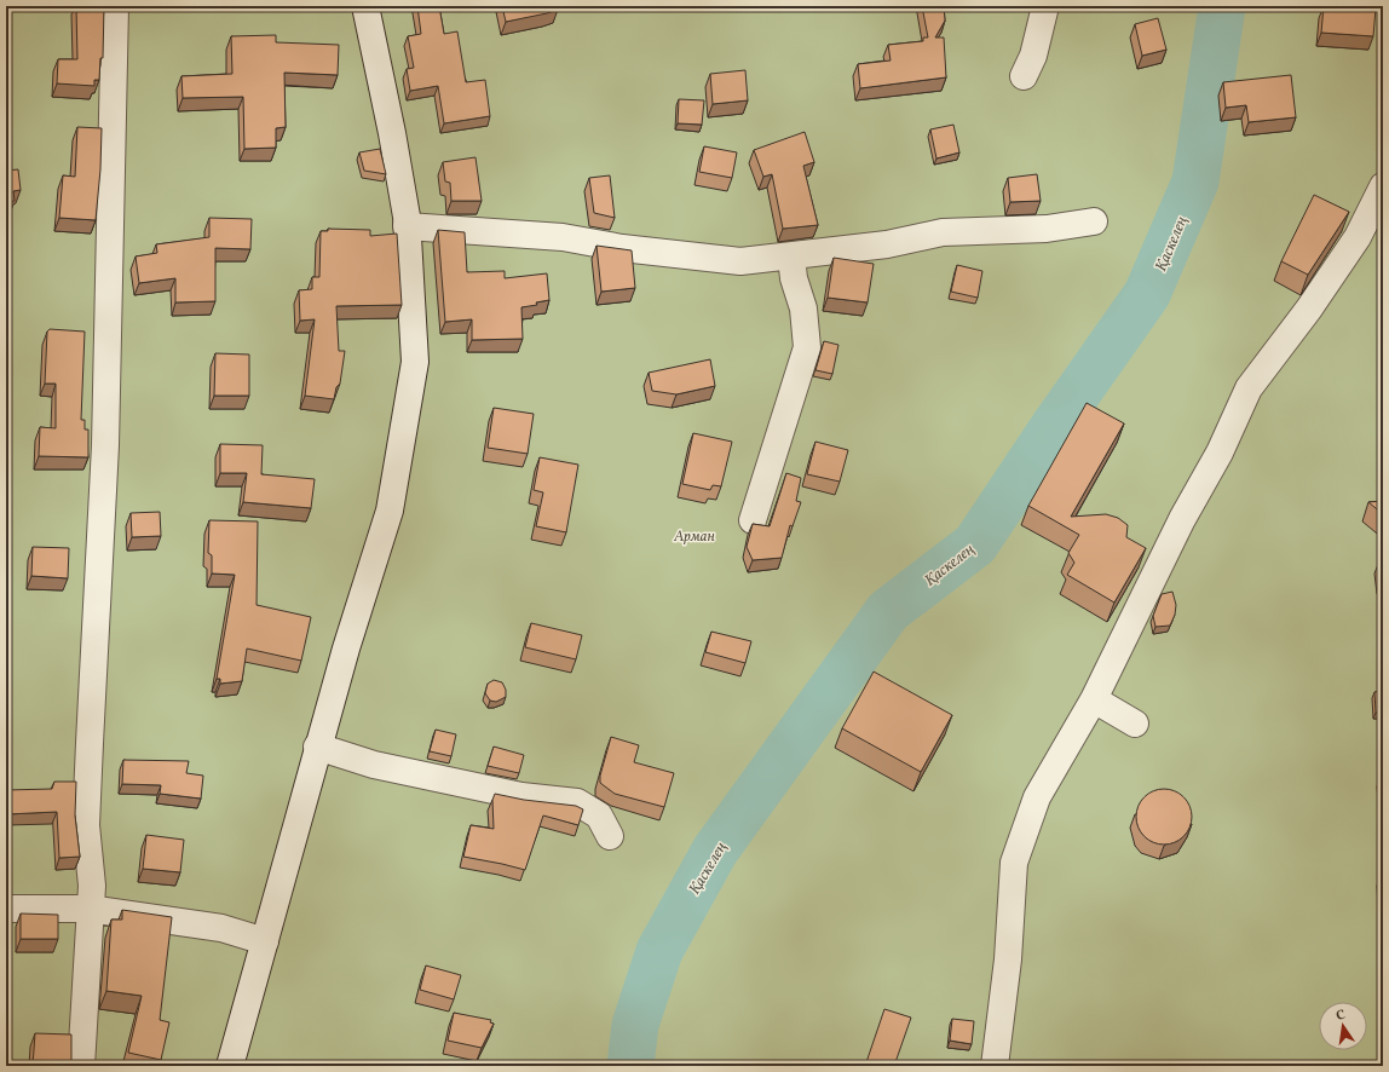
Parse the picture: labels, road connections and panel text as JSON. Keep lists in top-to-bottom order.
{
  "water": ["Қаскелең"],
  "parks": ["Арман"],
  "north": "top"
}
